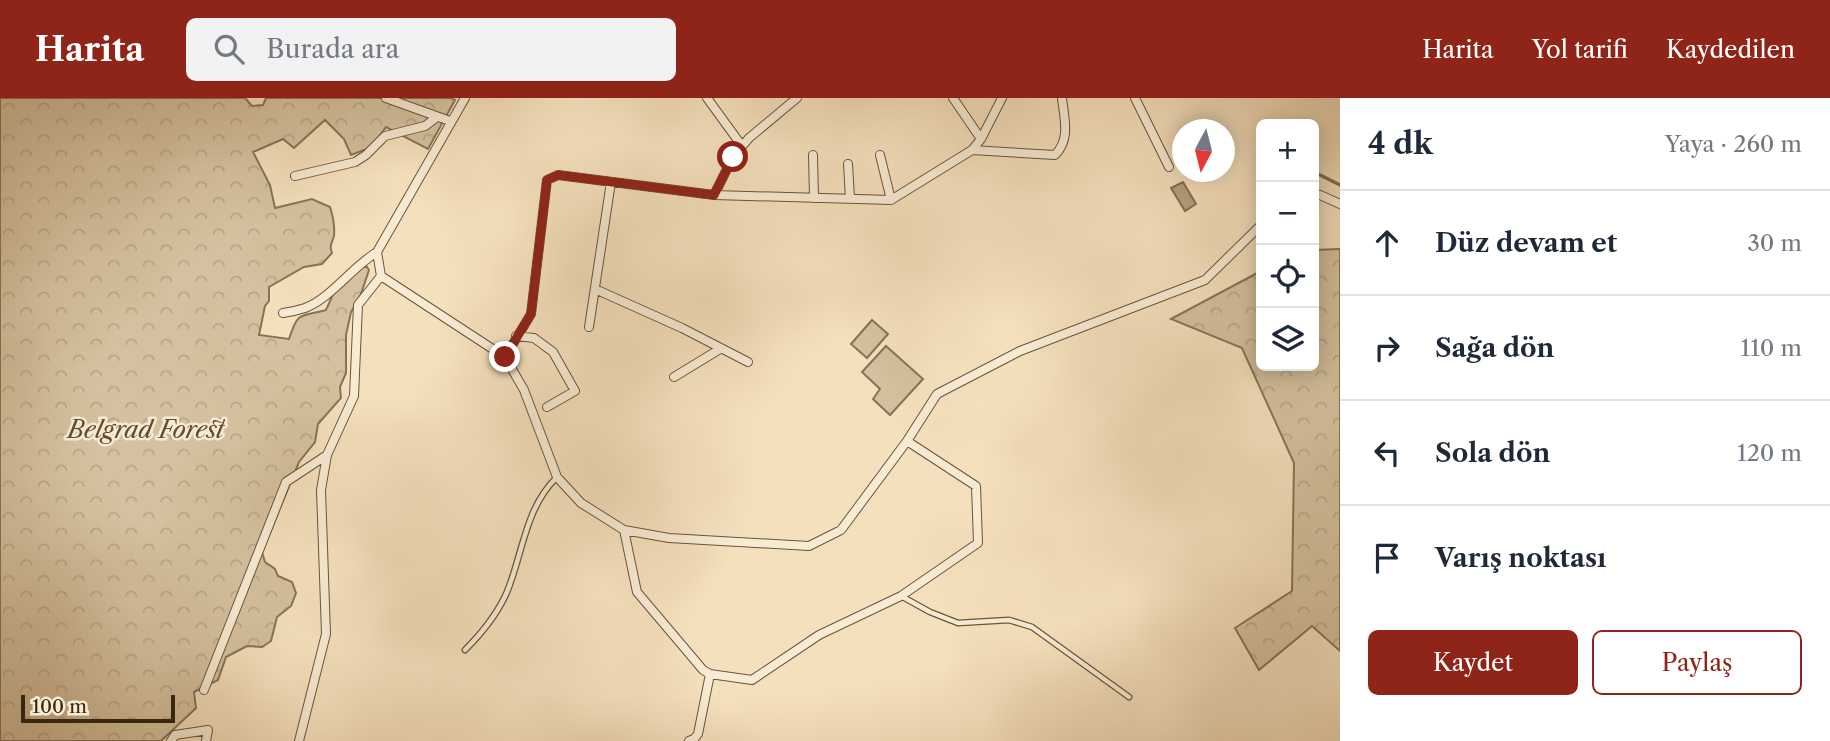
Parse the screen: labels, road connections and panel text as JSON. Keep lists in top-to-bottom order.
{
  "parks": ["Belgrad Forest"],
  "scale_bar": "100 m",
  "north": "bottom",
  "page": {
    "header": "Harita",
    "search": "Burada ara",
    "nav": ["Harita", "Yol tarifi", "Kaydedilen"],
    "heading": ["4 dk", "Yaya · 260 m"],
    "map_buttons": ["+", "−"],
    "list": [
      ["Düz devam et", "30 m"],
      ["Sağa dön", "110 m"],
      ["Sola dön", "120 m"],
      "Varış noktası"
    ],
    "buttons": ["Kaydet", "Paylaş"],
    "scale": "100 m"
  }
}
